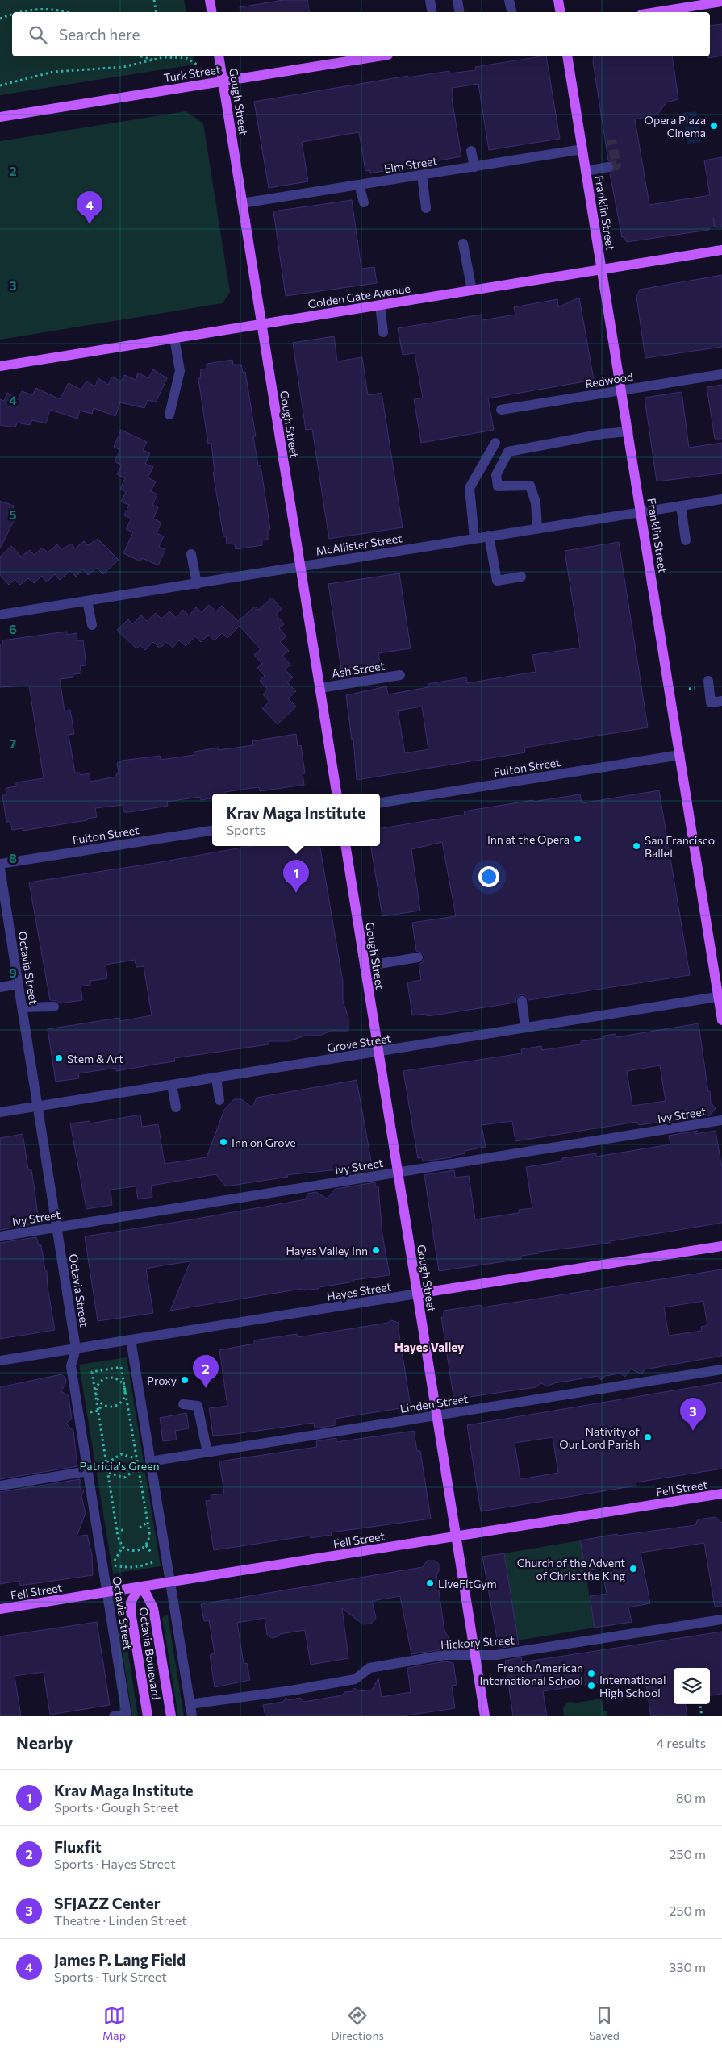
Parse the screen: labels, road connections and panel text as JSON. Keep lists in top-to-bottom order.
{
  "streets": {
    "main road": [
      "Turk Street",
      "Gough Street",
      "Franklin Street",
      "Golden Gate Avenue",
      "Hayes Street",
      "Fell Street",
      "Octavia Boulevard"
    ],
    "street": [
      "Elm Street",
      "Redwood",
      "McAllister Street",
      "Ash Street",
      "Fulton Street",
      "Octavia Street",
      "Grove Street",
      "Ivy Street",
      "Linden Street",
      "Hickory Street"
    ]
  },
  "crossings": [
    ["Turk Street", "Gough Street"],
    ["Gough Street", "Elm Street"],
    ["Gough Street", "Golden Gate Avenue"],
    ["Gough Street", "McAllister Street"],
    ["Gough Street", "Ash Street"],
    ["Gough Street", "Grove Street"],
    ["Gough Street", "Ivy Street"],
    ["Gough Street", "Hayes Street"],
    ["Gough Street", "Linden Street"],
    ["Gough Street", "Fell Street"],
    ["Gough Street", "Hickory Street"],
    ["Elm Street", "Franklin Street"],
    ["Franklin Street", "Golden Gate Avenue"],
    ["Franklin Street", "Redwood"],
    ["Franklin Street", "McAllister Street"],
    ["Franklin Street", "Fulton Street"],
    ["Franklin Street", "Grove Street"],
    ["Octavia Street", "Grove Street"],
    ["Octavia Street", "Ivy Street"],
    ["Octavia Street", "Hayes Street"],
    ["Octavia Street", "Fell Street"],
    ["Fell Street", "Octavia Boulevard"]
  ],
  "districts": ["Hayes Valley"],
  "parks": ["Patricia's Green"],
  "places": [
    "Opera Plaza Cinema",
    "Inn at the Opera",
    "San Francisco Ballet",
    "Stem & Art",
    "Inn on Grove",
    "Hayes Valley Inn",
    "Proxy",
    "Nativity of Our Lord Parish",
    "Church of the Advent of Christ the King",
    "LiveFitGym",
    "French American International School",
    "International High School"
  ],
  "page": {
    "search": "Search here",
    "pins": [
      "4",
      "1",
      "2",
      "3"
    ],
    "popup": ["Krav Maga Institute", "Sports"],
    "heading": ["Nearby", "4 results"],
    "list": [
      {
        "mark": "1",
        "name": "Krav Maga Institute",
        "note": "Sports · Gough Street",
        "value": "80 m"
      },
      {
        "mark": "2",
        "name": "Fluxfit",
        "note": "Sports · Hayes Street",
        "value": "250 m"
      },
      {
        "mark": "3",
        "name": "SFJAZZ Center",
        "note": "Theatre · Linden Street",
        "value": "250 m"
      },
      {
        "mark": "4",
        "name": "James P. Lang Field",
        "note": "Sports · Turk Street",
        "value": "330 m"
      }
    ],
    "nav": ["Map", "Directions", "Saved"]
  },
  "grid": {
    "rows": [
      "2",
      "3",
      "4",
      "5",
      "6",
      "7",
      "8",
      "9"
    ]
  }
}
